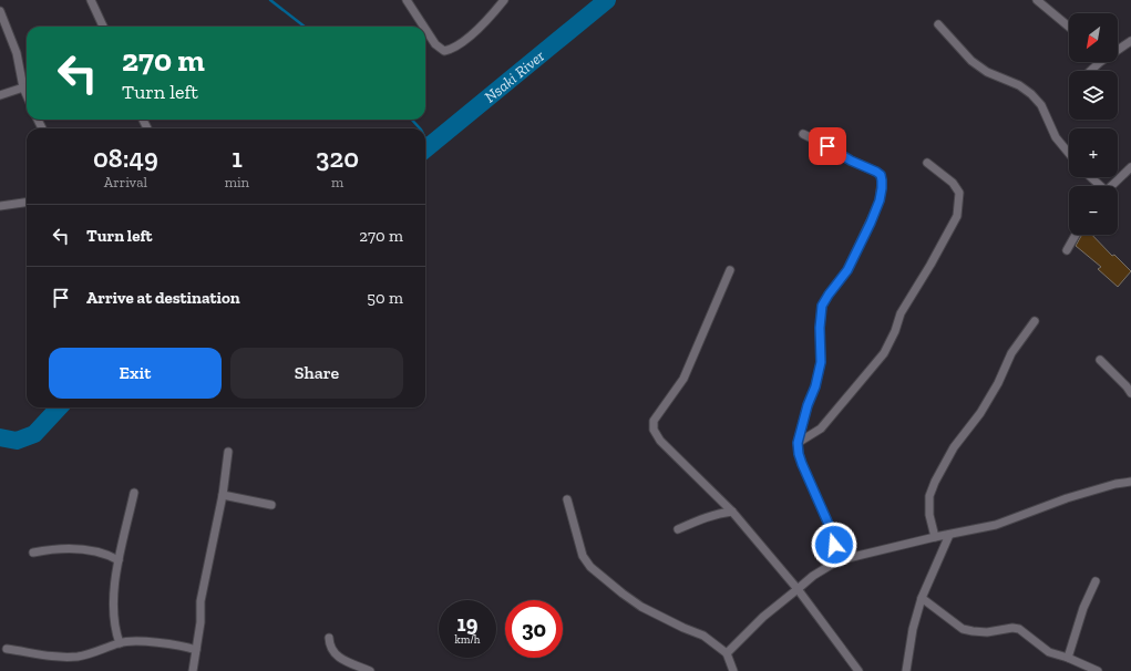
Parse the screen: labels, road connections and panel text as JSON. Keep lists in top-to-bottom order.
{
  "water": ["Nsaki River"],
  "north": "bottom left",
  "page": {
    "map_buttons": ["+", "−"],
    "turn": ["270 m", "Turn left"],
    "eta": [
      "08:49",
      "Arrival",
      "1",
      "min",
      "320",
      "m"
    ],
    "list": [
      {
        "name": "Turn left",
        "value": "270 m"
      },
      {
        "name": "Arrive at destination",
        "value": "50 m"
      }
    ],
    "buttons": ["Exit", "Share"],
    "speed": "19 km/h",
    "limit": "30"
  }
}
